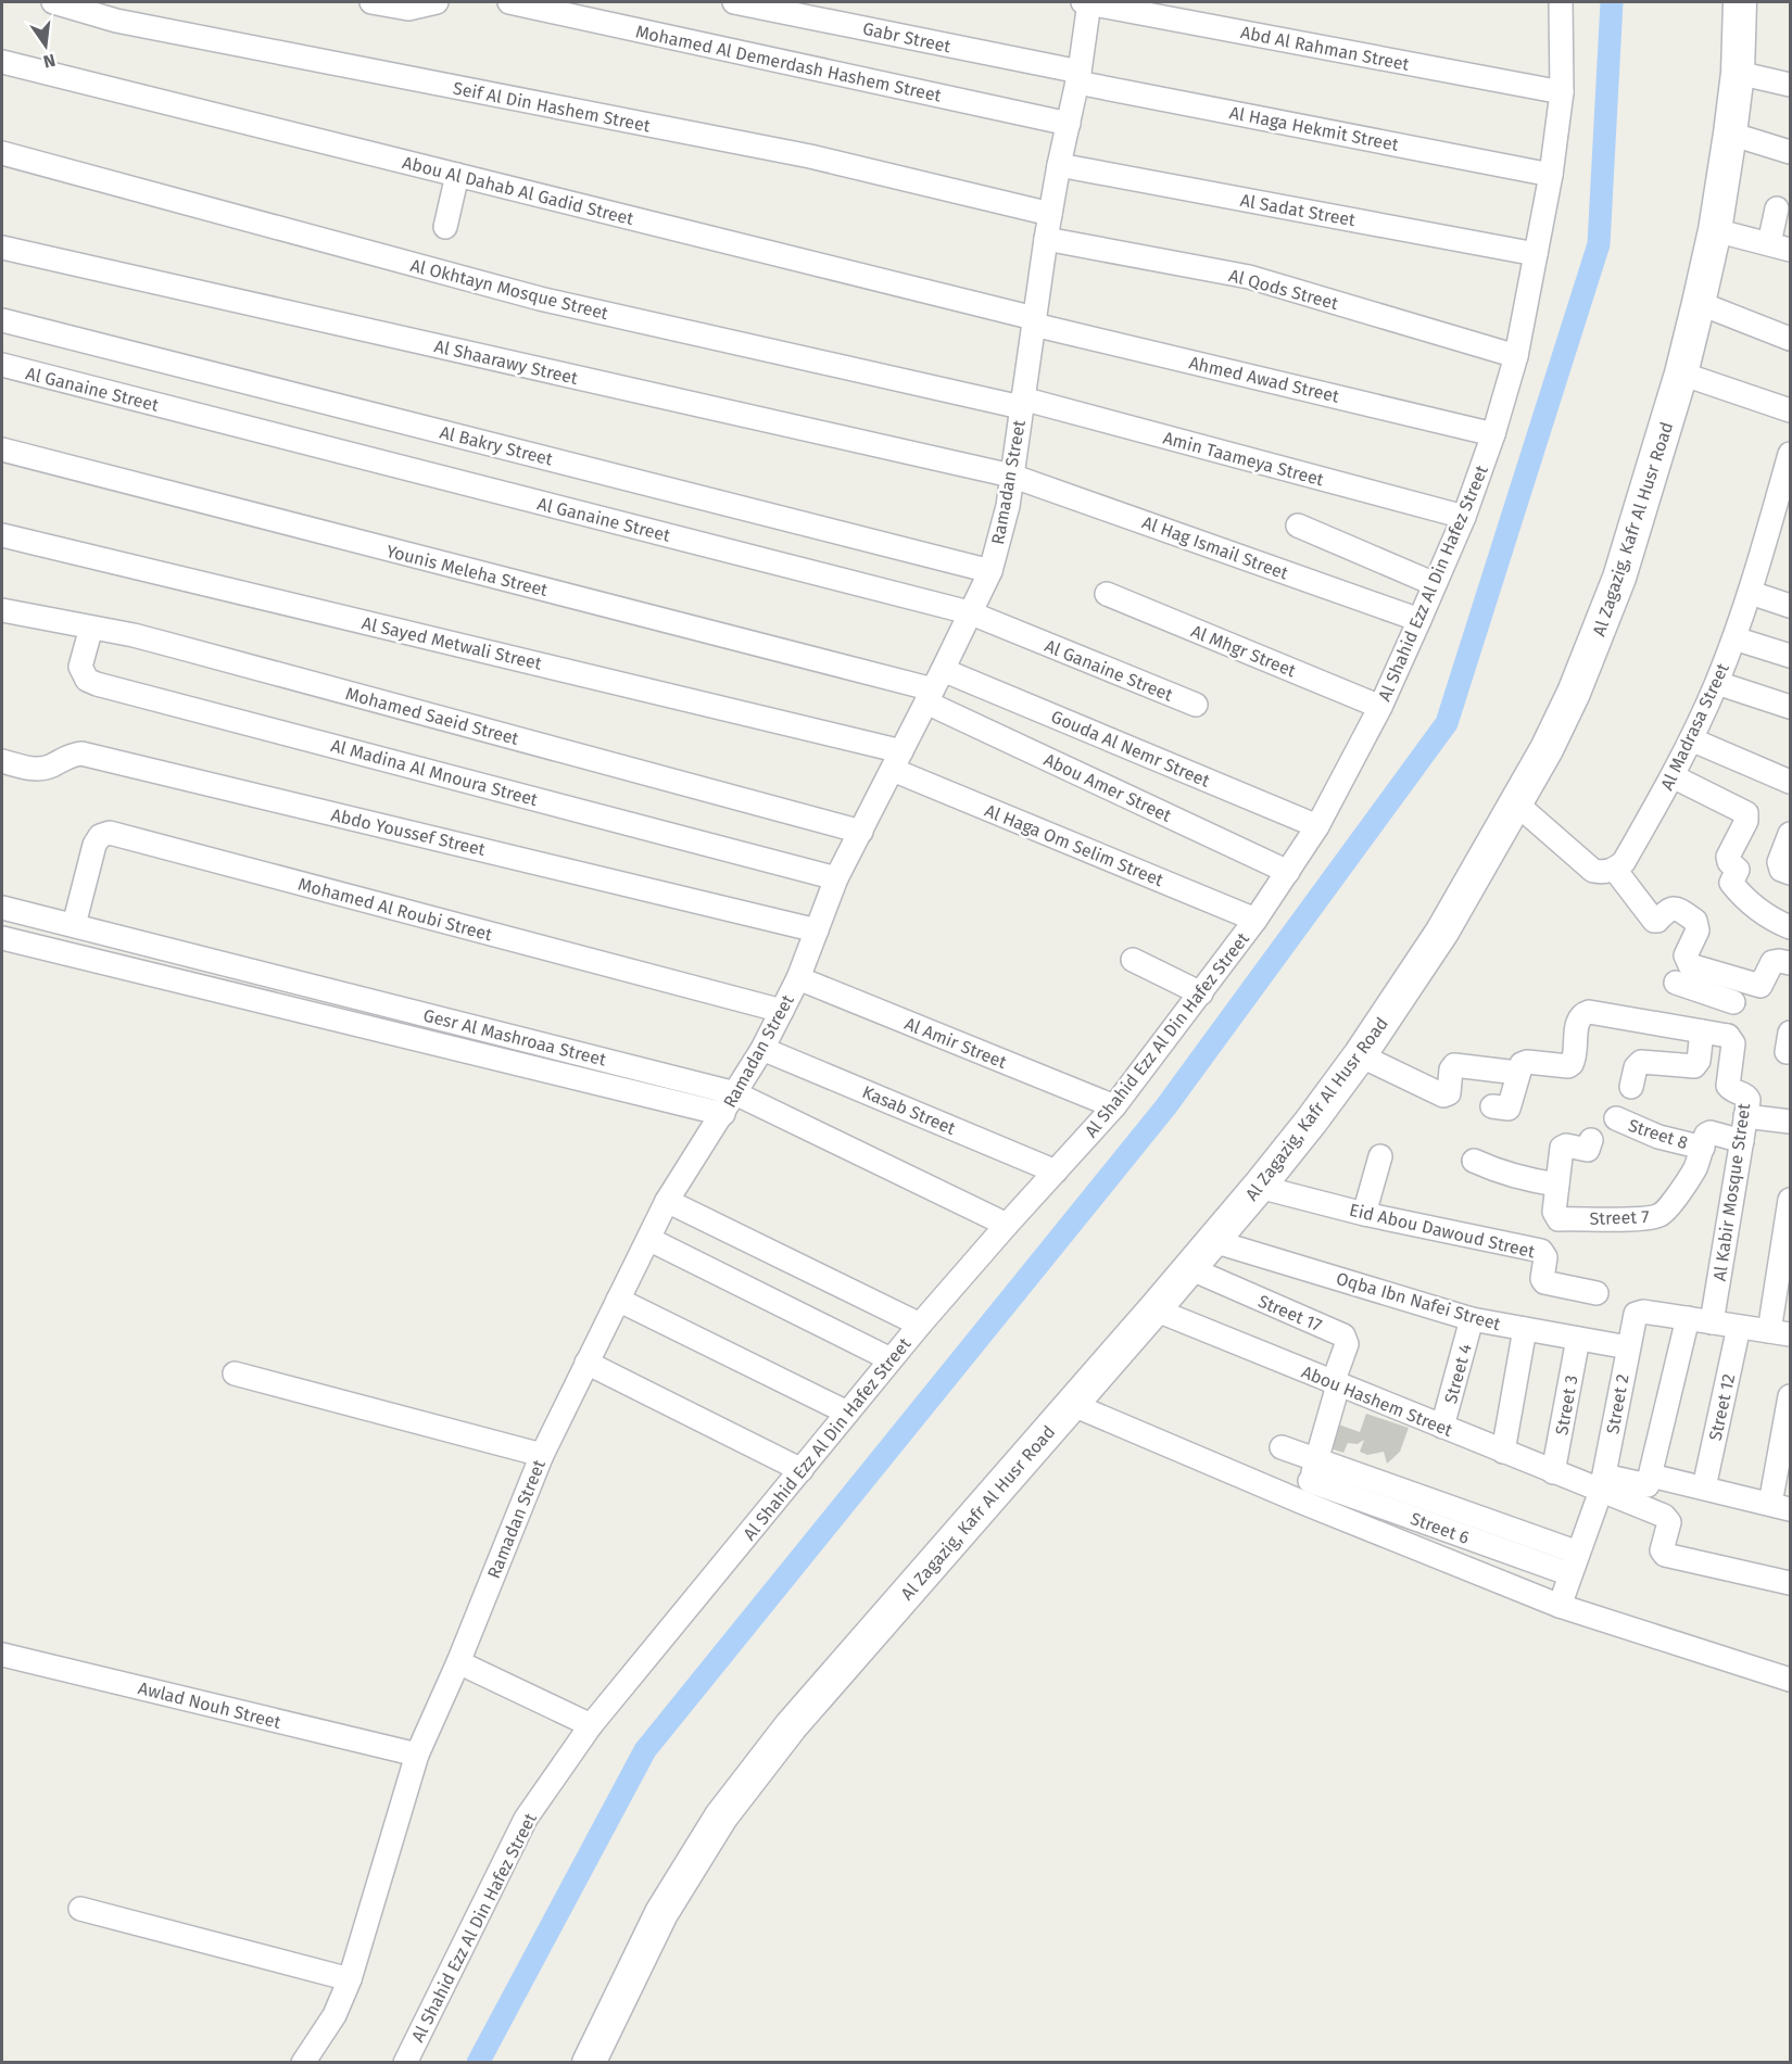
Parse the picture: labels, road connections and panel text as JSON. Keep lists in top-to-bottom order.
{
  "streets": {
    "main road": ["Al Zagazig, Kafr Al Husr Road"],
    "street": [
      "Gabr Street",
      "Abd Al Rahman Street",
      "Mohamed Al Demerdash Hashem Street",
      "Seif Al Din Hashem Street",
      "Al Haga Hekmit Street",
      "Abou Al Dahab Al Gadid Street",
      "Al Sadat Street",
      "Al Okhtayn Mosque Street",
      "Al Qods Street",
      "Al Shaarawy Street",
      "Ahmed Awad Street",
      "Al Ganaine Street",
      "Al Bakry Street",
      "Amin Taameya Street",
      "Ramadan Street",
      "Al Hag Ismail Street",
      "Younis Meleha Street",
      "Al Shahid Ezz Al Din Hafez Street",
      "Al Sayed Metwali Street",
      "Al Mhgr Street",
      "Mohamed Saeid Street",
      "Al Madrasa Street",
      "Gouda Al Nemr Street",
      "Al Madina Al Mnoura Street",
      "Abou Amer Street",
      "Abdo Youssef Street",
      "Al Haga Om Selim Street",
      "Mohamed Al Roubi Street",
      "Gesr Al Mashroaa Street",
      "Al Amir Street",
      "Kasab Street",
      "Street 8",
      "Al Kabir Mosque Street",
      "Street 7",
      "Eid Abou Dawoud Street",
      "Oqba Ibn Nafei Street",
      "Street 17",
      "Street 4",
      "Abou Hashem Street",
      "Street 2",
      "Street 3",
      "Street 12",
      "Street 6",
      "Awlad Nouh Street"
    ]
  },
  "crossings": [
    ["Gabr Street", "Al Haga Hekmit Street"],
    ["Gabr Street", "Ramadan Street"],
    ["Abd Al Rahman Street", "Ramadan Street"],
    ["Abd Al Rahman Street", "Al Shahid Ezz Al Din Hafez Street"],
    ["Mohamed Al Demerdash Hashem Street", "Ramadan Street"],
    ["Seif Al Din Hashem Street", "Ramadan Street"],
    ["Al Haga Hekmit Street", "Ramadan Street"],
    ["Al Haga Hekmit Street", "Al Shahid Ezz Al Din Hafez Street"],
    ["Abou Al Dahab Al Gadid Street", "Ahmed Awad Street"],
    ["Abou Al Dahab Al Gadid Street", "Ramadan Street"],
    ["Al Sadat Street", "Ramadan Street"],
    ["Al Sadat Street", "Al Shahid Ezz Al Din Hafez Street"],
    ["Al Okhtayn Mosque Street", "Amin Taameya Street"],
    ["Al Okhtayn Mosque Street", "Ramadan Street"],
    ["Al Qods Street", "Ramadan Street"],
    ["Al Qods Street", "Al Shahid Ezz Al Din Hafez Street"],
    ["Al Shaarawy Street", "Ramadan Street"],
    ["Al Shaarawy Street", "Al Hag Ismail Street"],
    ["Ahmed Awad Street", "Ramadan Street"],
    ["Ahmed Awad Street", "Al Shahid Ezz Al Din Hafez Street"],
    ["Al Ganaine Street", "Ramadan Street"],
    ["Al Bakry Street", "Ramadan Street"],
    ["Amin Taameya Street", "Ramadan Street"],
    ["Amin Taameya Street", "Al Shahid Ezz Al Din Hafez Street"],
    ["Ramadan Street", "Al Hag Ismail Street"],
    ["Ramadan Street", "Younis Meleha Street"],
    ["Ramadan Street", "Al Sayed Metwali Street"],
    ["Ramadan Street", "Mohamed Saeid Street"],
    ["Ramadan Street", "Gouda Al Nemr Street"],
    ["Ramadan Street", "Al Madina Al Mnoura Street"],
    ["Ramadan Street", "Abou Amer Street"],
    ["Ramadan Street", "Abdo Youssef Street"],
    ["Ramadan Street", "Al Haga Om Selim Street"],
    ["Ramadan Street", "Mohamed Al Roubi Street"],
    ["Ramadan Street", "Gesr Al Mashroaa Street"],
    ["Ramadan Street", "Al Amir Street"],
    ["Ramadan Street", "Kasab Street"],
    ["Ramadan Street", "Awlad Nouh Street"],
    ["Al Zagazig, Kafr Al Husr Road", "Eid Abou Dawoud Street"],
    ["Al Zagazig, Kafr Al Husr Road", "Oqba Ibn Nafei Street"],
    ["Al Zagazig, Kafr Al Husr Road", "Street 17"],
    ["Al Zagazig, Kafr Al Husr Road", "Abou Hashem Street"],
    ["Al Hag Ismail Street", "Al Shahid Ezz Al Din Hafez Street"],
    ["Younis Meleha Street", "Gouda Al Nemr Street"],
    ["Younis Meleha Street", "Abou Amer Street"],
    ["Al Shahid Ezz Al Din Hafez Street", "Al Mhgr Street"],
    ["Al Shahid Ezz Al Din Hafez Street", "Gouda Al Nemr Street"],
    ["Al Shahid Ezz Al Din Hafez Street", "Abou Amer Street"],
    ["Al Shahid Ezz Al Din Hafez Street", "Al Haga Om Selim Street"],
    ["Al Shahid Ezz Al Din Hafez Street", "Gesr Al Mashroaa Street"],
    ["Al Shahid Ezz Al Din Hafez Street", "Al Amir Street"],
    ["Al Shahid Ezz Al Din Hafez Street", "Kasab Street"],
    ["Al Sayed Metwali Street", "Al Haga Om Selim Street"],
    ["Mohamed Saeid Street", "Al Madina Al Mnoura Street"],
    ["Gouda Al Nemr Street", "Abou Amer Street"],
    ["Mohamed Al Roubi Street", "Gesr Al Mashroaa Street"],
    ["Street 8", "Street 7"],
    ["Oqba Ibn Nafei Street", "Street 4"],
    ["Oqba Ibn Nafei Street", "Street 2"],
    ["Oqba Ibn Nafei Street", "Street 3"],
    ["Street 17", "Abou Hashem Street"],
    ["Street 4", "Abou Hashem Street"],
    ["Abou Hashem Street", "Street 2"],
    ["Abou Hashem Street", "Street 3"],
    ["Street 2", "Street 6"]
  ],
  "north": "bottom"
}
